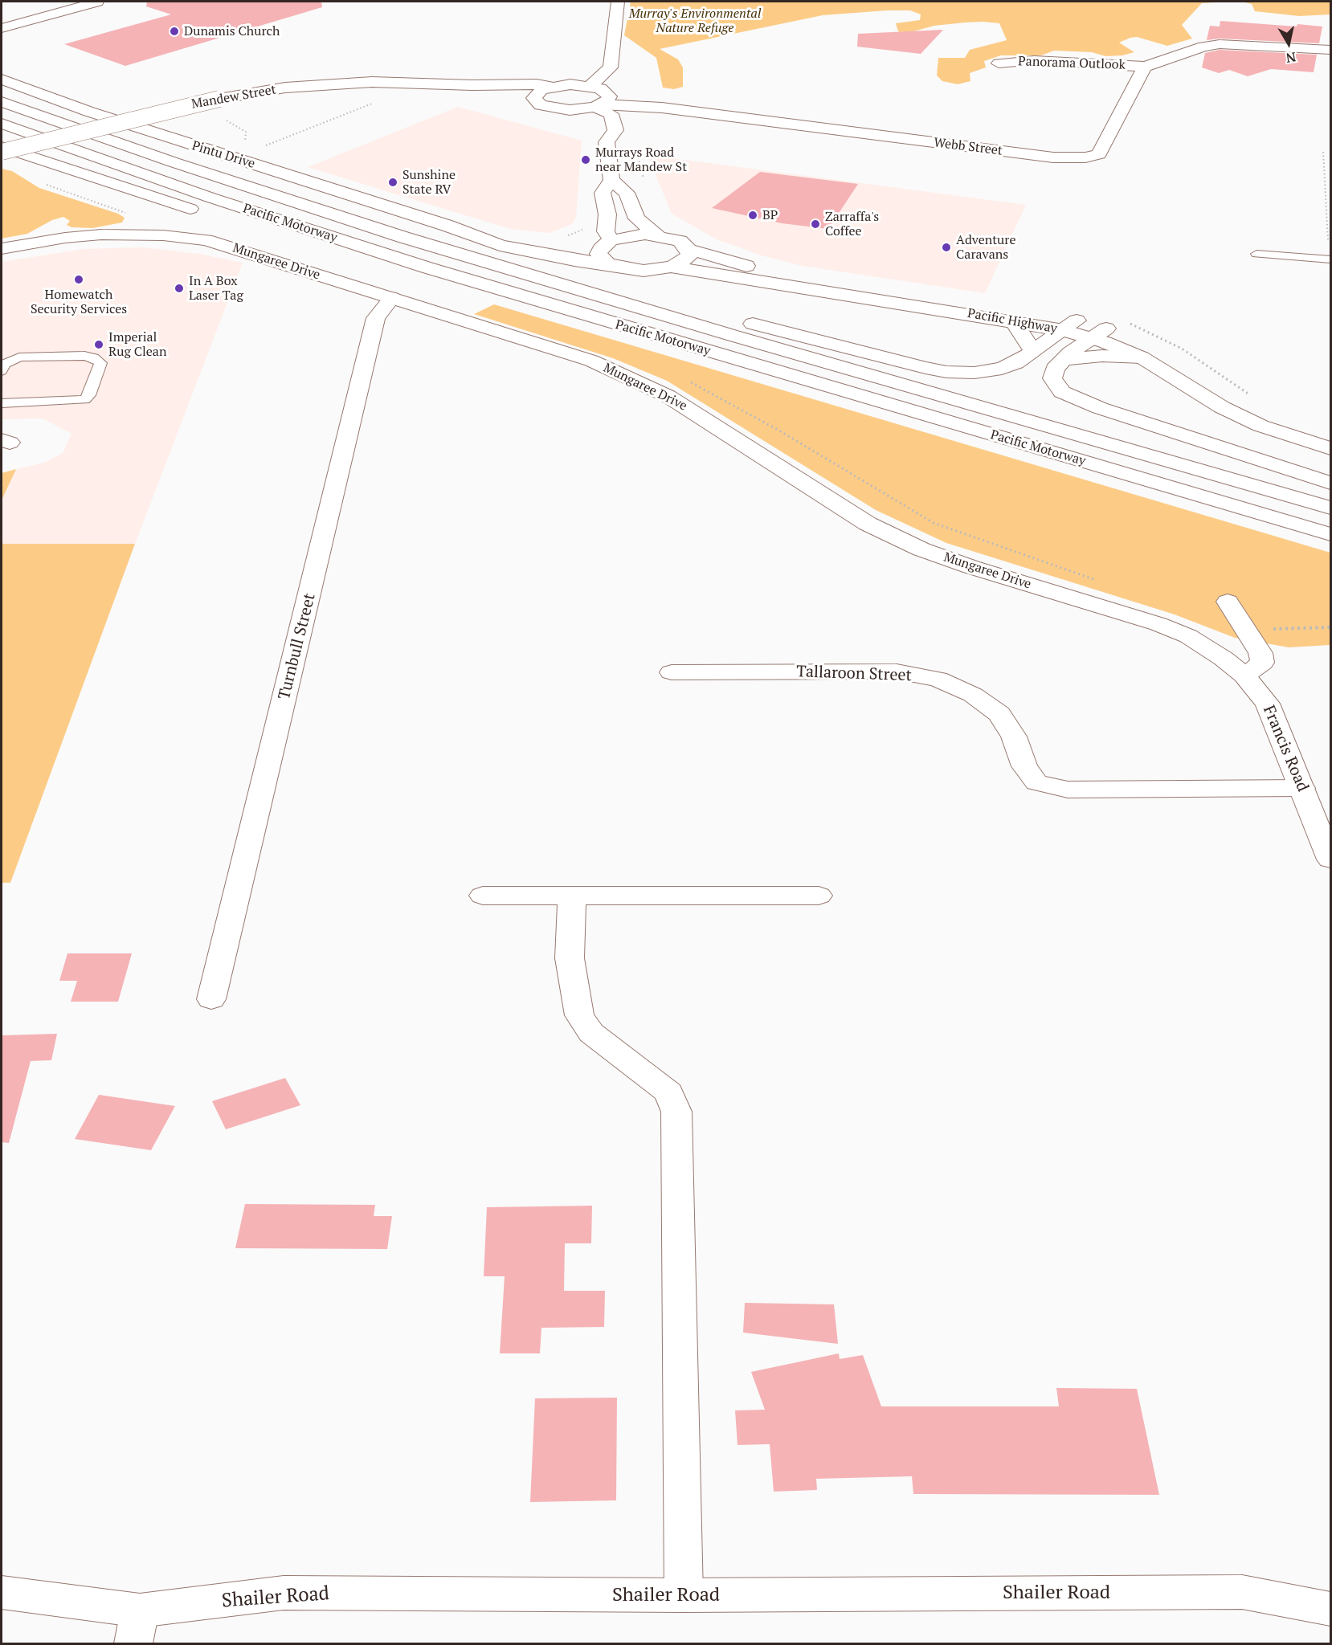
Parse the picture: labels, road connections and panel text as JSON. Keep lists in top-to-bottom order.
{
  "streets": {
    "main road": [
      "Panorama Outlook",
      "Mandew Street",
      "Webb Street",
      "Pintu Drive",
      "Pacific Motorway",
      "Mungaree Drive",
      "Pacific Highway",
      "Turnbull Street",
      "Tallaroon Street",
      "Francis Road",
      "Shailer Road"
    ]
  },
  "crossings": [
    ["Panorama Outlook", "Webb Street"],
    ["Mandew Street", "Webb Street"],
    ["Pintu Drive", "Pacific Highway"],
    ["Mungaree Drive", "Turnbull Street"],
    ["Mungaree Drive", "Francis Road"],
    ["Tallaroon Street", "Francis Road"]
  ],
  "parks": ["Murray's Environmental Nature Refuge"],
  "places": [
    "Dunamis Church",
    "Murrays Road near Mandew St",
    "Sunshine State RV",
    "BP",
    "Zarraffa's Coffee",
    "Adventure Caravans",
    "Homewatch Security Services",
    "In A Box Laser Tag",
    "Imperial Rug Clean"
  ],
  "north": "bottom"
}
